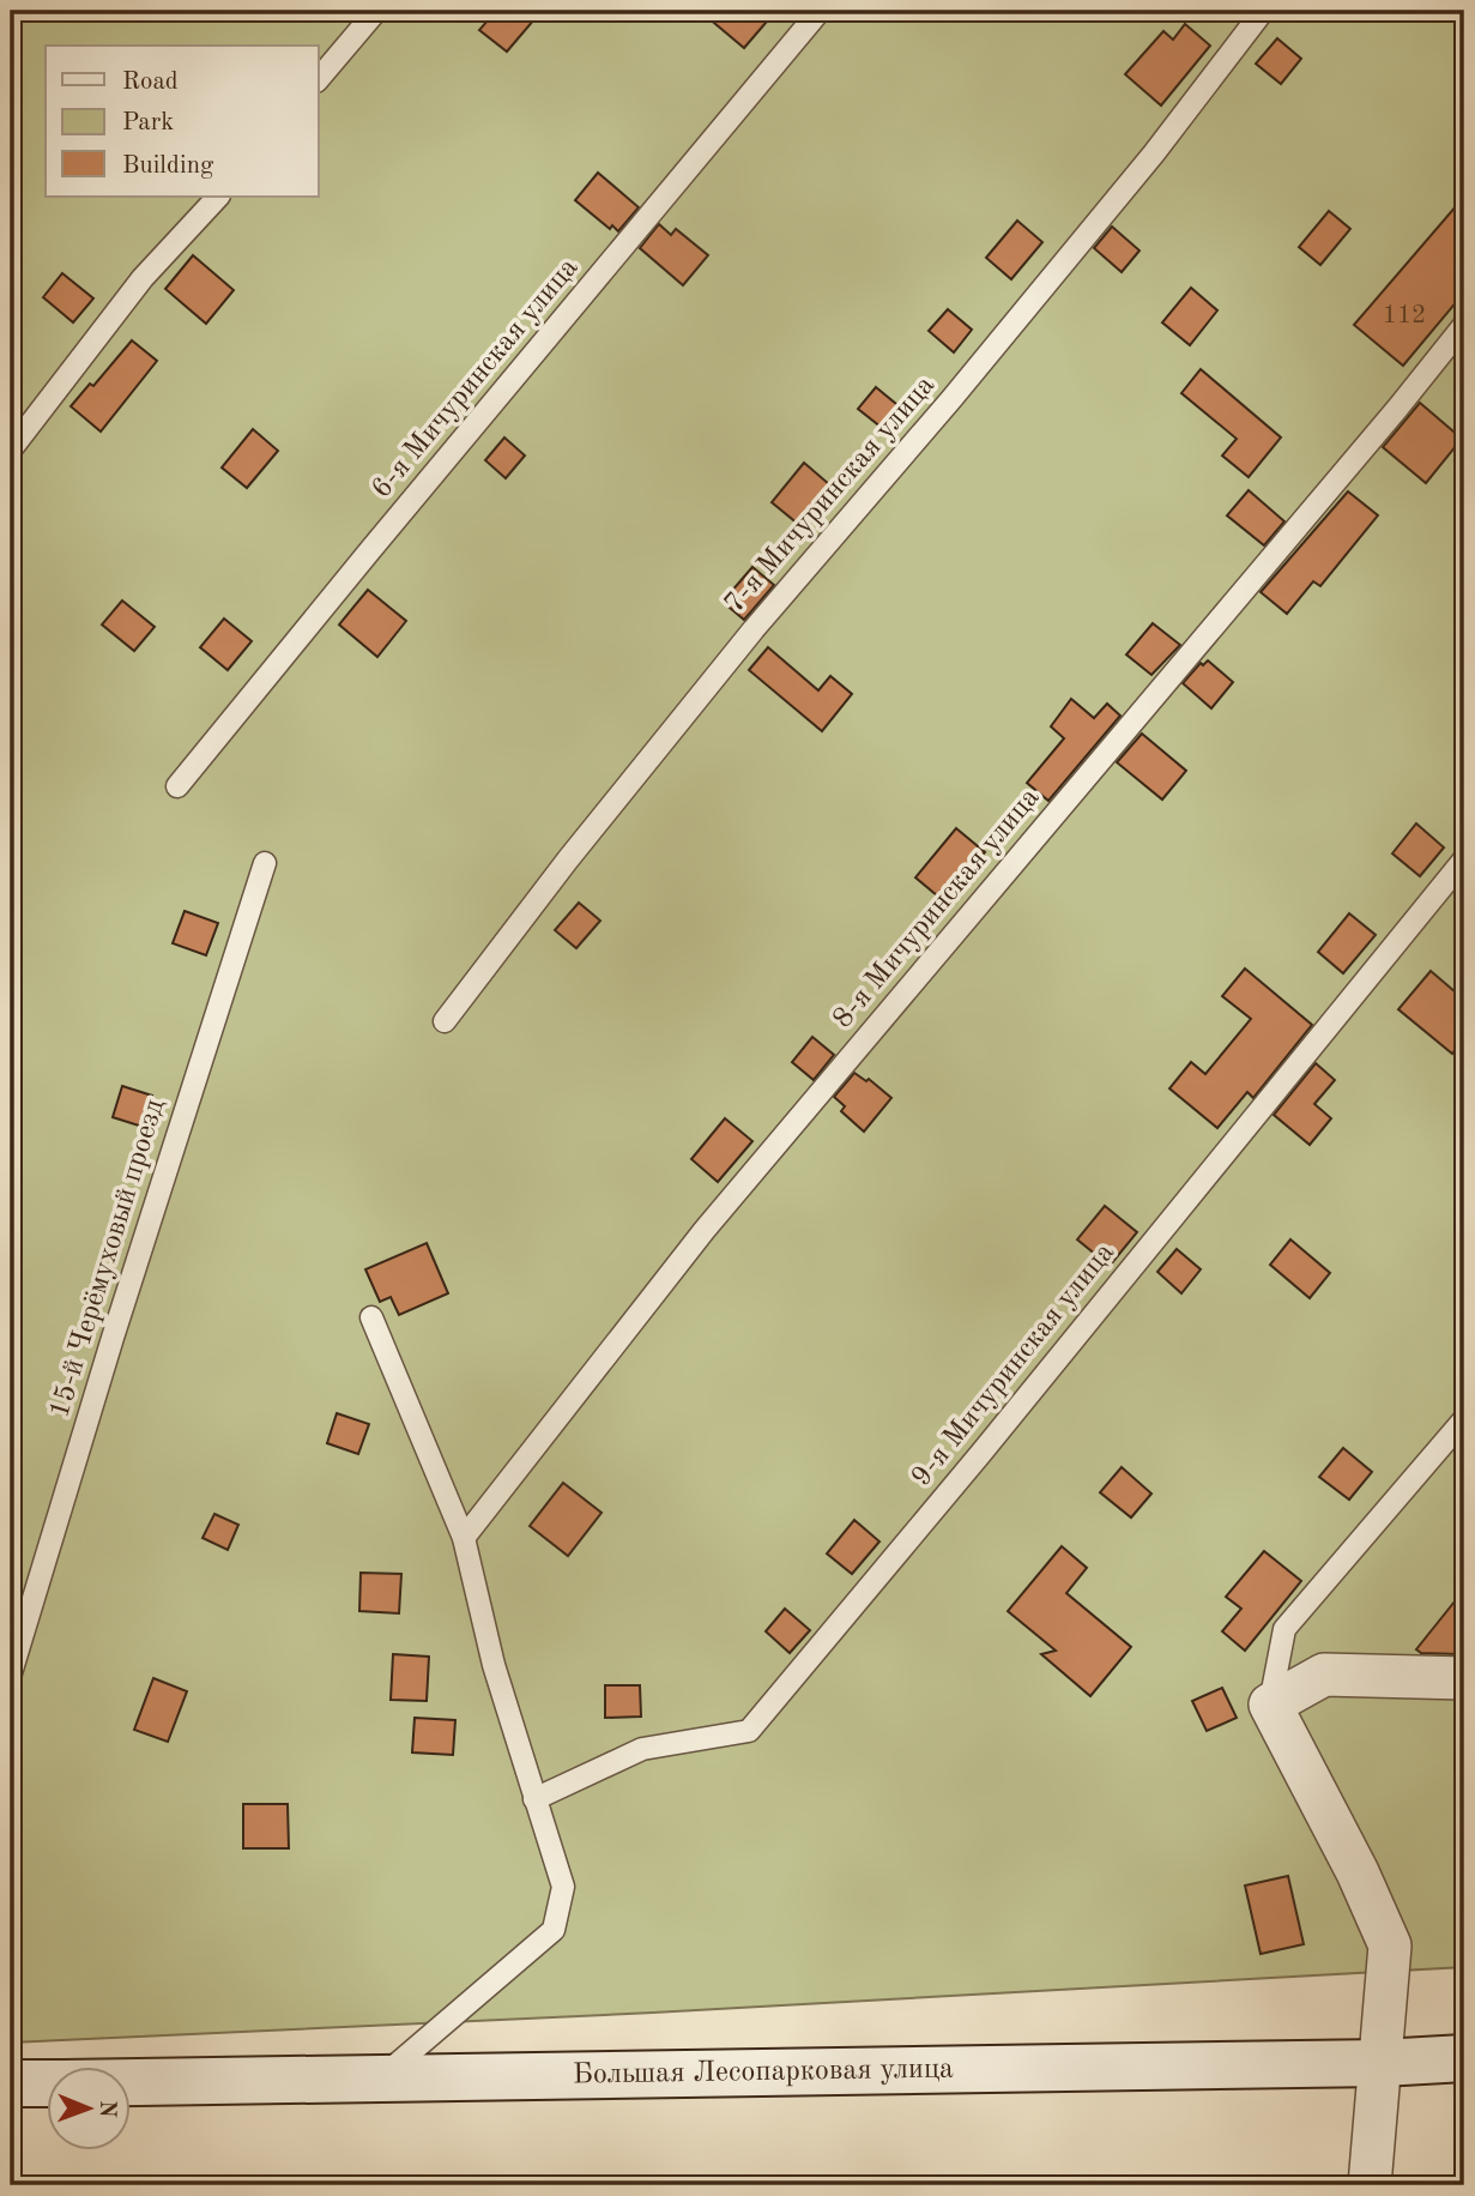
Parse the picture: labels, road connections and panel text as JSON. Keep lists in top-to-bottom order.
{
  "streets": {
    "main road": ["Большая Лесопарковая улица"],
    "lane": [
      "6-я Мичуринская улица",
      "7-я Мичуринская улица",
      "8-я Мичуринская улица",
      "15-й Черёмуховый проезд",
      "9-я Мичуринская улица"
    ]
  },
  "house_numbers": ["112"],
  "legend": ["Road", "Park", "Building"],
  "north": "right"
}
